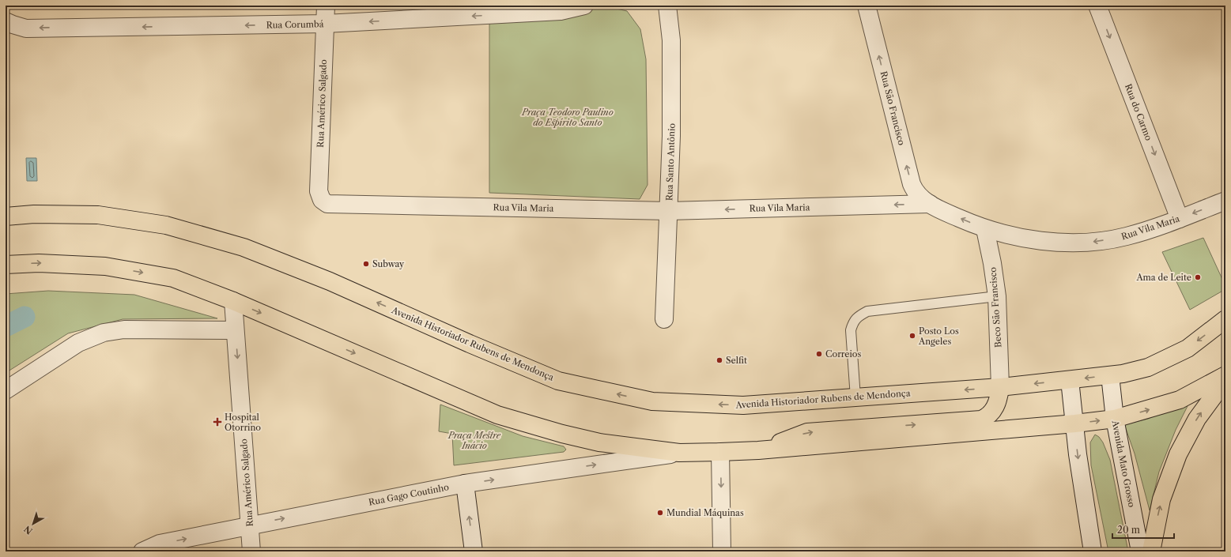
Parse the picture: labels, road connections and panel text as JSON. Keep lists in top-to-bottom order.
{
  "streets": {
    "main road": ["Avenida Historiador Rubens de Mendonça"],
    "street": [
      "Rua Corumbá",
      "Rua Américo Salgado",
      "Rua São Francisco",
      "Rua do Carmo",
      "Rua Santo Antônio",
      "Rua Vila Maria",
      "Beco São Francisco",
      "Avenida Mato Grosso",
      "Rua Gago Coutinho"
    ]
  },
  "crossings": [
    ["Rua Corumbá", "Rua Américo Salgado"],
    ["Rua Américo Salgado", "Rua Vila Maria"],
    ["Rua Américo Salgado", "Rua Gago Coutinho"],
    ["Rua São Francisco", "Rua Vila Maria"],
    ["Rua do Carmo", "Rua Vila Maria"],
    ["Rua Santo Antônio", "Rua Vila Maria"],
    ["Rua Vila Maria", "Beco São Francisco"],
    ["Beco São Francisco", "Avenida Historiador Rubens de Mendonça"],
    ["Avenida Historiador Rubens de Mendonça", "Avenida Mato Grosso"]
  ],
  "one_way": [
    "Rua Corumbá",
    "Rua Américo Salgado",
    "Rua São Francisco",
    "Rua do Carmo",
    "Rua Vila Maria",
    "Rua Gago Coutinho"
  ],
  "parks": ["Praça Teodoro Paulino do Espírito Santo", "Praça Mestre Inácio"],
  "places": {
    "other": [
      "Subway",
      "Ama de Leite",
      "Posto Los Angeles",
      "Correios",
      "Selfit",
      "Mundial Máquinas"
    ],
    "health": ["Hospital Otorrino"]
  },
  "scale_bar": "20 m",
  "north": "bottom left"
}
